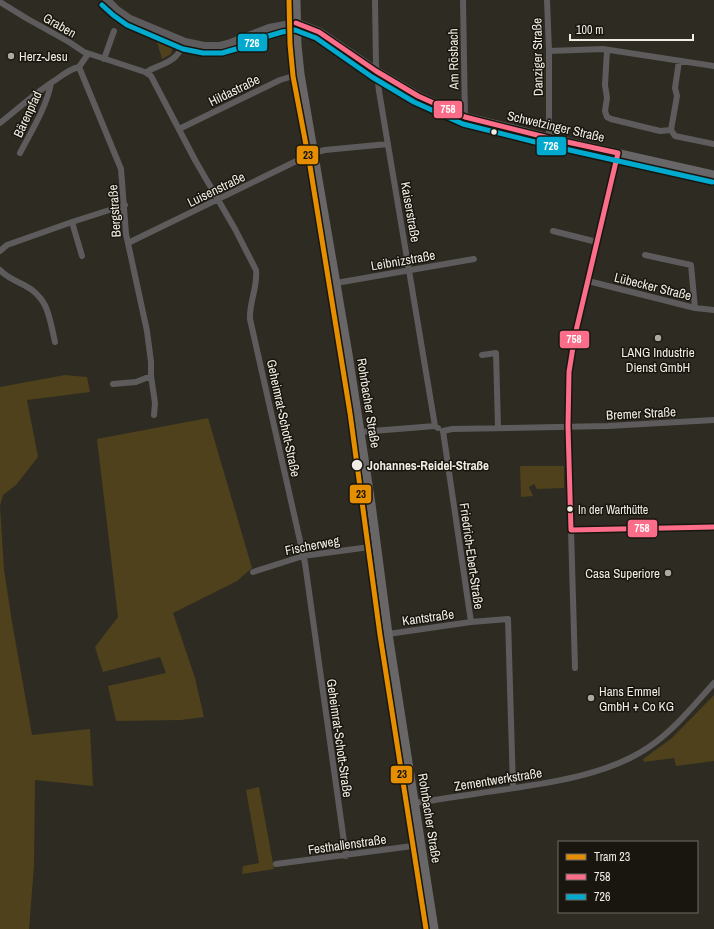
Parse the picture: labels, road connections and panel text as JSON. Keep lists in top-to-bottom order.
{
  "streets": {
    "main road": ["Schwetzinger Straße", "Rohrbacher Straße"],
    "street": [
      "Graben",
      "Danziger Straße",
      "Am Rösbach",
      "Hildastraße",
      "Bärenpfad",
      "Luisenstraße",
      "Bergstraße",
      "Kaiserstraße",
      "Leibnizstraße",
      "Lübecker Straße",
      "Bremer Straße",
      "Geheimrat-Schott-Straße",
      "Fischerweg",
      "Friedrich-Ebert-Straße",
      "Kantstraße",
      "Zementwerkstraße",
      "Festhallenstraße"
    ]
  },
  "crossings": [
    ["Danziger Straße", "Schwetzinger Straße"],
    ["Am Rösbach", "Schwetzinger Straße"],
    ["Hildastraße", "Rohrbacher Straße"],
    ["Hildastraße", "Geheimrat-Schott-Straße"],
    ["Bärenpfad", "Bergstraße"],
    ["Schwetzinger Straße", "Kaiserstraße"],
    ["Schwetzinger Straße", "Rohrbacher Straße"],
    ["Luisenstraße", "Bergstraße"],
    ["Luisenstraße", "Kaiserstraße"],
    ["Luisenstraße", "Rohrbacher Straße"],
    ["Luisenstraße", "Geheimrat-Schott-Straße"],
    ["Kaiserstraße", "Leibnizstraße"],
    ["Leibnizstraße", "Rohrbacher Straße"],
    ["Rohrbacher Straße", "Fischerweg"],
    ["Rohrbacher Straße", "Kantstraße"],
    ["Rohrbacher Straße", "Zementwerkstraße"],
    ["Rohrbacher Straße", "Festhallenstraße"],
    ["Geheimrat-Schott-Straße", "Fischerweg"],
    ["Geheimrat-Schott-Straße", "Festhallenstraße"],
    ["Friedrich-Ebert-Straße", "Kantstraße"],
    ["Friedrich-Ebert-Straße", "Zementwerkstraße"]
  ],
  "places": [
    "Herz-Jesu",
    "LANG Industrie Dienst GmbH",
    "Johannes-Reidel-Straße",
    "In der Warthütte",
    "Casa Superiore",
    "Hans Emmel GmbH + Co KG"
  ],
  "lines": ["tram line 23", "transit line 726", "transit line 758"],
  "legend": ["Tram 23", "758", "726"],
  "scale_bar": "100 m"
}
